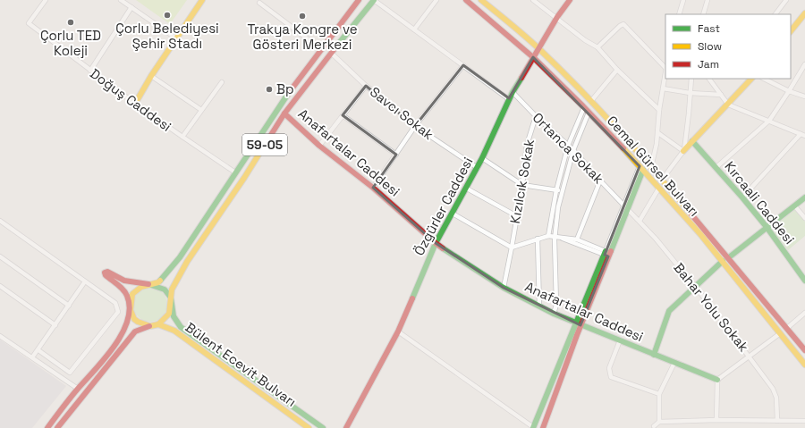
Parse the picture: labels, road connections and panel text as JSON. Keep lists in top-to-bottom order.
{
  "streets": {
    "street": [
      "Doğuş Caddesi",
      "Savcı Sokak",
      "59-05",
      "Ortanca Sokak",
      "Anafartalar Caddesi",
      "Cemal Gürsel Bulvarı",
      "Kızılcık Sokak",
      "Kırcaali Caddesi",
      "Özgürler Caddesi",
      "Bahar Yolu Sokak",
      "Bülent Ecevit Bulvarı"
    ]
  },
  "crossings": [
    ["Savcı Sokak", "59-05"],
    ["Savcı Sokak", "Özgürler Caddesi"],
    ["59-05", "Anafartalar Caddesi"],
    ["59-05", "Bülent Ecevit Bulvarı"],
    ["Ortanca Sokak", "Kızılcık Sokak"],
    ["Ortanca Sokak", "Özgürler Caddesi"],
    ["Ortanca Sokak", "Bahar Yolu Sokak"],
    ["Anafartalar Caddesi", "Kızılcık Sokak"],
    ["Anafartalar Caddesi", "Özgürler Caddesi"],
    ["Cemal Gürsel Bulvarı", "Özgürler Caddesi"]
  ],
  "places": [
    "Çorlu Belediyesi Şehir Stadı",
    "Trakya Kongre ve Gösteri Merkezi",
    "Çorlu TED Koleji",
    "Bp"
  ],
  "legend": ["Fast", "Slow", "Jam"]
}
